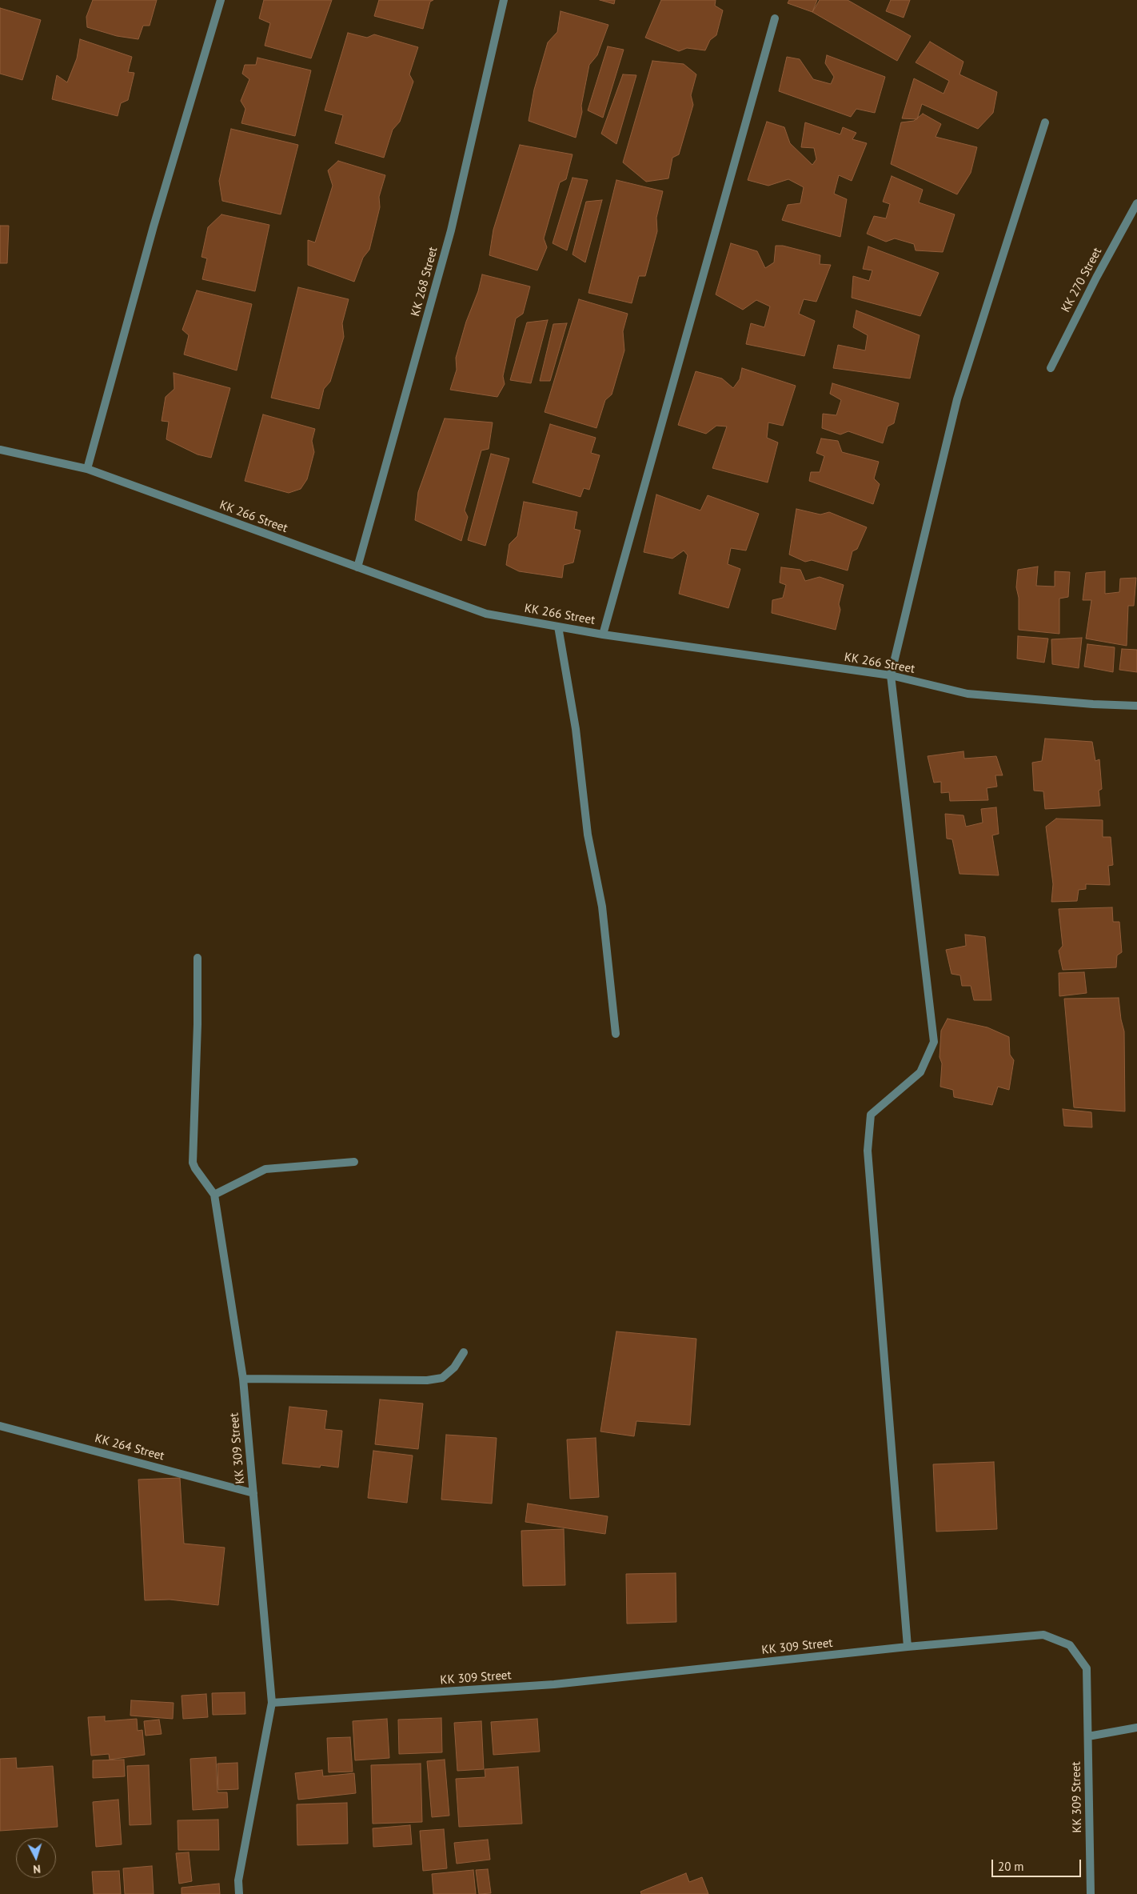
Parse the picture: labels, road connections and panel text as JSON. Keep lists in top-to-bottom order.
{
  "streets": {
    "street": [
      "KK 270 Street",
      "KK 268 Street",
      "KK 266 Street",
      "KK 264 Street",
      "KK 309 Street"
    ]
  },
  "crossings": [
    ["KK 268 Street", "KK 266 Street"],
    ["KK 264 Street", "KK 309 Street"]
  ],
  "scale_bar": "20 m",
  "north": "bottom"
}
